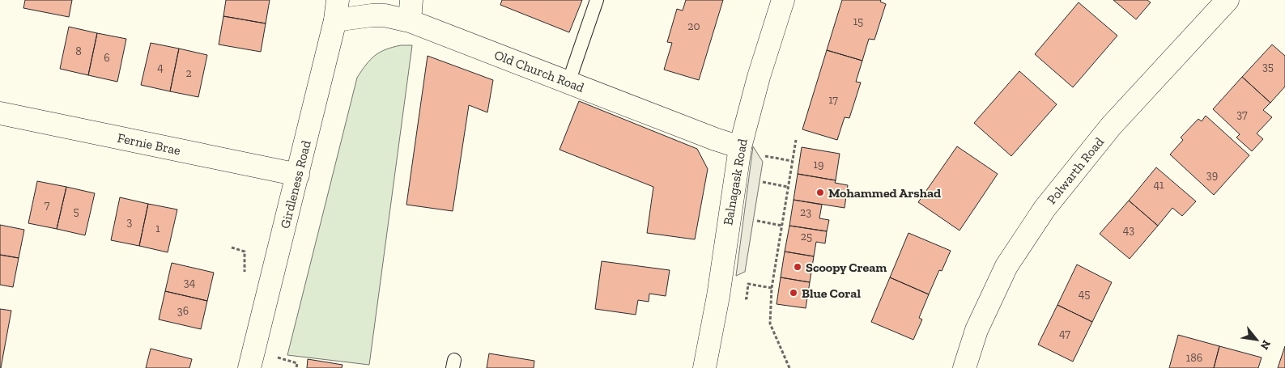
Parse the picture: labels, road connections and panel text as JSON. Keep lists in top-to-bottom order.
{
  "streets": {
    "street": [
      "Old Church Road",
      "Fernie Brae",
      "Polwarth Road",
      "Balnagask Road",
      "Girdleness Road"
    ]
  },
  "crossings": [
    ["Old Church Road", "Balnagask Road"],
    ["Old Church Road", "Girdleness Road"],
    ["Fernie Brae", "Girdleness Road"]
  ],
  "places": ["Mohammed Arshad", "Scoopy Cream", "Blue Coral"],
  "house_numbers": [
    "15",
    "20",
    "8",
    "6",
    "35",
    "4",
    "2",
    "17",
    "37",
    "19",
    "39",
    "41",
    "7",
    "5",
    "23",
    "3",
    "1",
    "43",
    "25",
    "34",
    "45",
    "36",
    "47",
    "186"
  ],
  "north": "bottom right"
}
